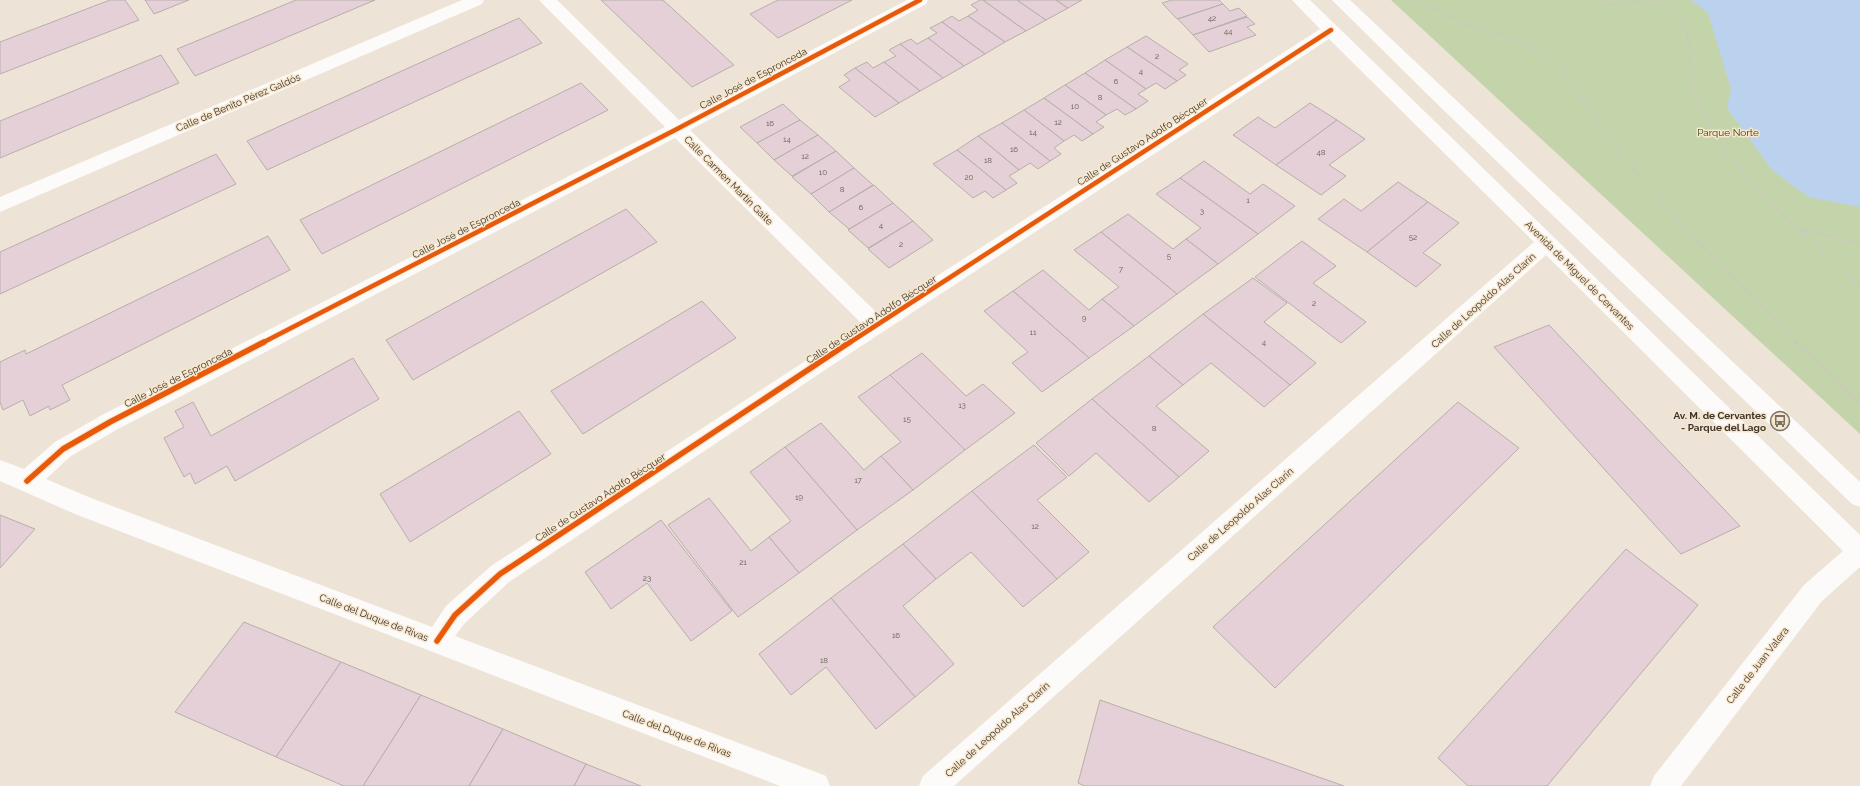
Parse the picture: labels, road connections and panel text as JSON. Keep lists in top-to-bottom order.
{
  "streets": {
    "street": [
      "Calle José de Espronceda",
      "Calle de Benito Pérez Galdós",
      "Calle de Gustavo Adolfo Bécquer",
      "Calle Carmen Martín Gaite",
      "Avenida de Miguel de Cervantes",
      "Calle de Leopoldo Alas Clarín",
      "Calle del Duque de Rivas",
      "Calle de Juan Valera"
    ]
  },
  "crossings": [
    ["Calle José de Espronceda", "Calle Carmen Martín Gaite"],
    ["Calle José de Espronceda", "Calle del Duque de Rivas"],
    ["Calle de Gustavo Adolfo Bécquer", "Calle Carmen Martín Gaite"],
    ["Calle de Gustavo Adolfo Bécquer", "Avenida de Miguel de Cervantes"],
    ["Calle de Gustavo Adolfo Bécquer", "Calle del Duque de Rivas"],
    ["Avenida de Miguel de Cervantes", "Calle de Leopoldo Alas Clarín"],
    ["Avenida de Miguel de Cervantes", "Calle de Juan Valera"]
  ],
  "parks": ["Parque Norte"],
  "places": {
    "bus stop": ["Av. M. de Cervantes - Parque del Lago"]
  },
  "house_numbers": [
    "42",
    "44",
    "2",
    "4",
    "6",
    "8",
    "10",
    "12",
    "16",
    "14",
    "14",
    "16",
    "48",
    "12",
    "18",
    "10",
    "20",
    "8",
    "1",
    "6",
    "3",
    "4",
    "52",
    "2",
    "5",
    "7",
    "2",
    "9",
    "11",
    "4",
    "13",
    "15",
    "8",
    "17",
    "19",
    "12",
    "21",
    "23",
    "16",
    "18"
  ]
}
